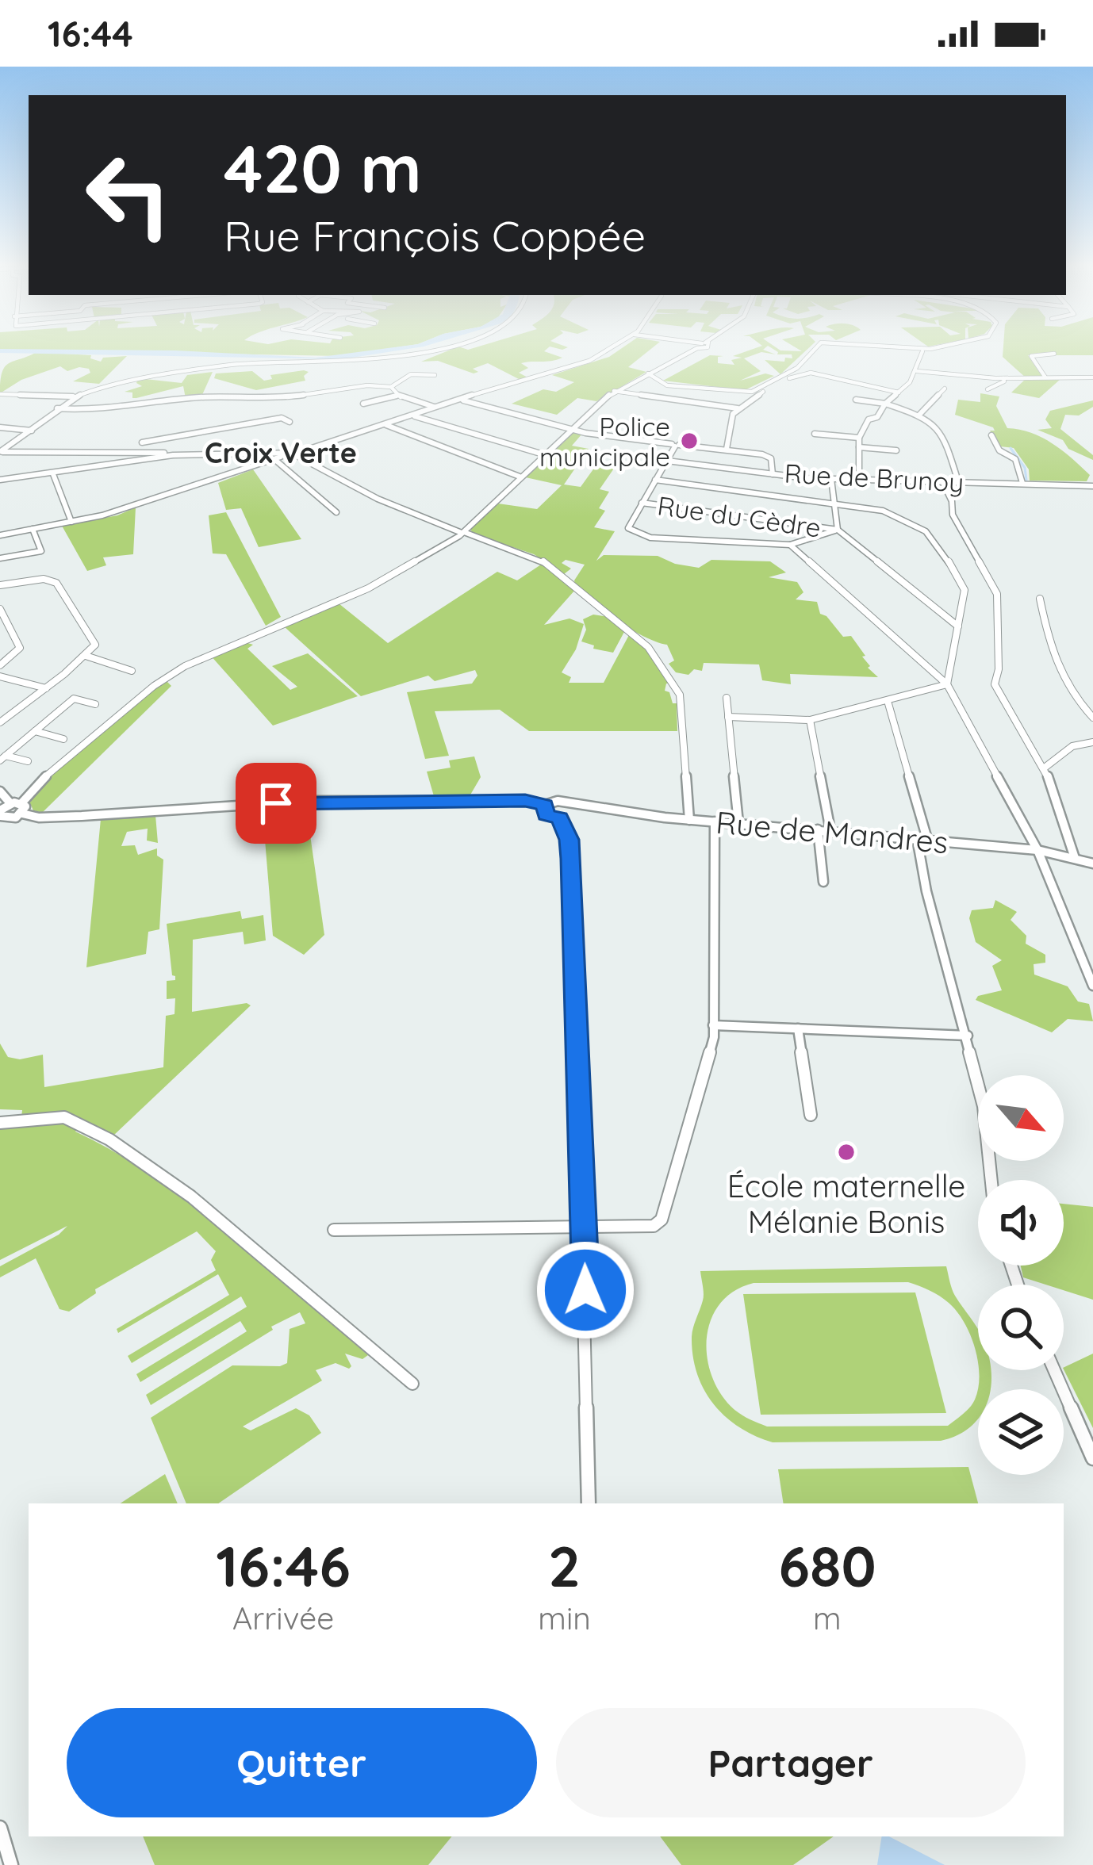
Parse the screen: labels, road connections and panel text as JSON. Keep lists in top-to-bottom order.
{
  "streets": {
    "street": ["Rue de Brunoy", "Rue du Cèdre", "Rue de Mandres"]
  },
  "districts": ["Croix Verte"],
  "places": ["Police municipale", "École maternelle Mélanie Bonis"],
  "north": "bottom right",
  "page": {
    "status": "16:44",
    "turn": ["420 m", "Rue François Coppée"],
    "eta": [
      "16:46",
      "Arrivée",
      "2",
      "min",
      "680",
      "m"
    ],
    "buttons": ["Quitter", "Partager"]
  }
}
